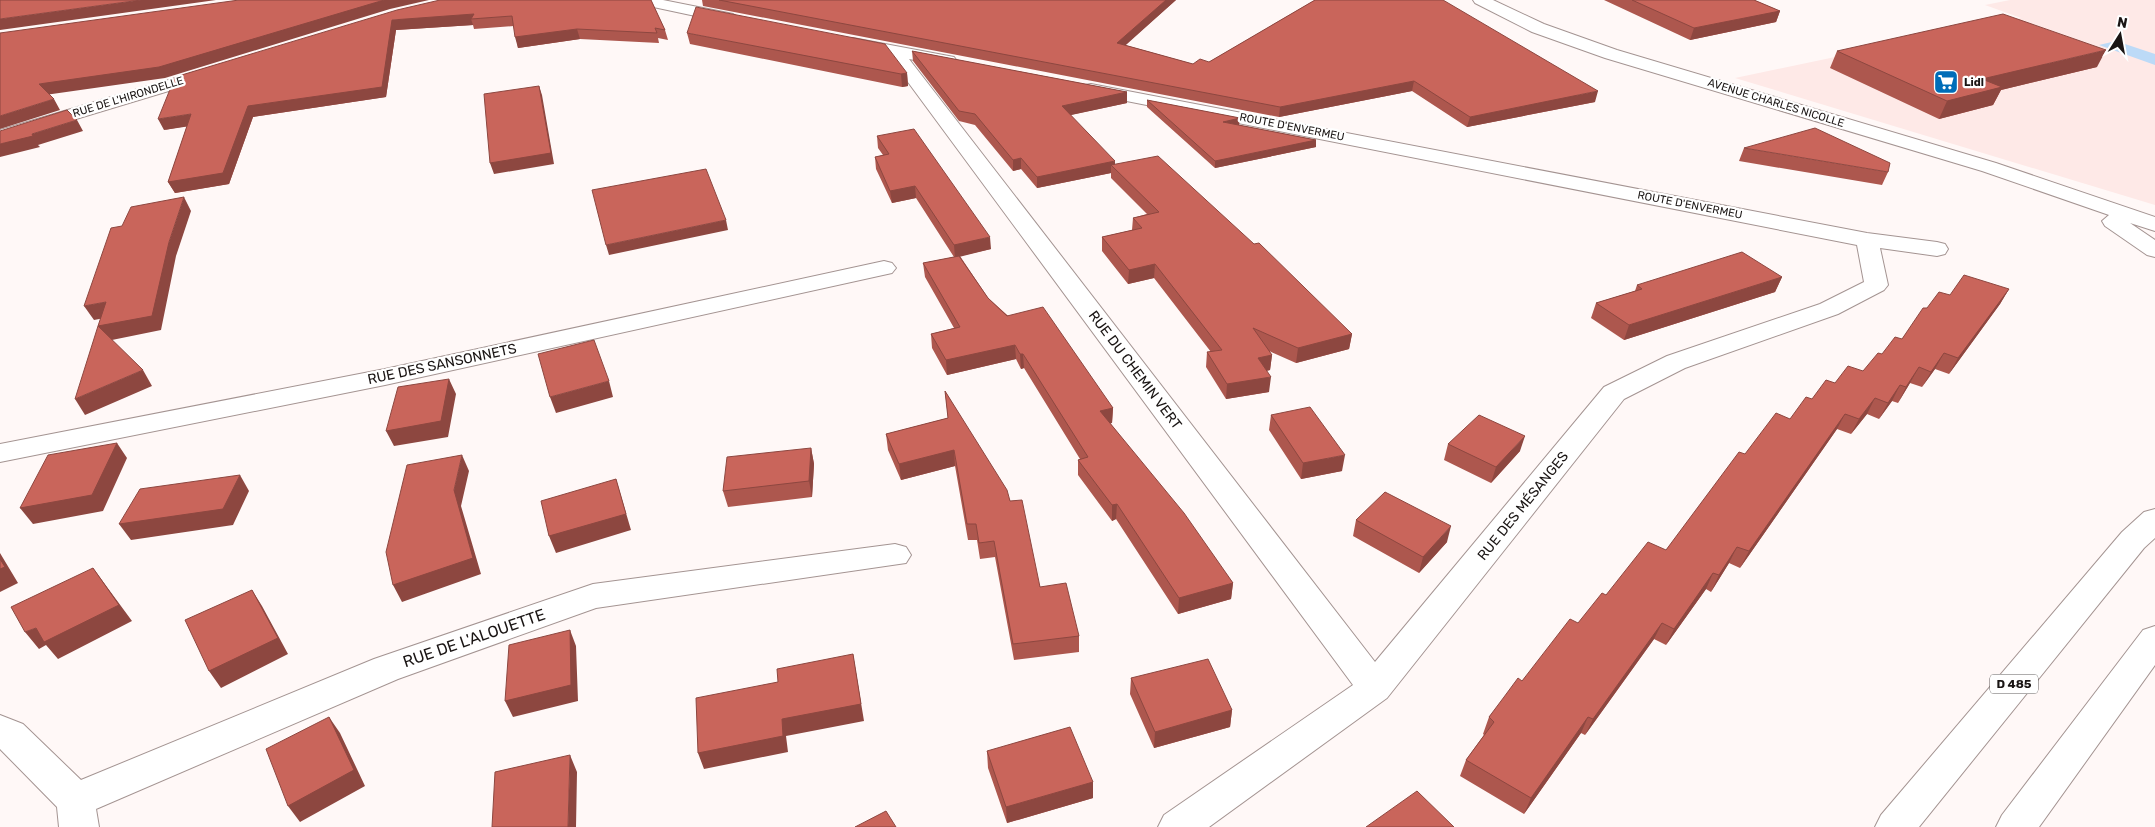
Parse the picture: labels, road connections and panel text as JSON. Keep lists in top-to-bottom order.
{
  "streets": {
    "main road": [
      "RUE DE L'HIRONDELLE",
      "AVENUE CHARLES NICOLLE",
      "ROUTE D'ENVERMEU",
      "RUE DES SANSONNETS",
      "RUE DU CHEMIN VERT",
      "RUE DES MÉSANGES",
      "RUE DE L'ALOUETTE",
      "D 485"
    ]
  },
  "crossings": [
    ["ROUTE D'ENVERMEU", "RUE DES MÉSANGES"],
    ["RUE DU CHEMIN VERT", "RUE DES MÉSANGES"]
  ],
  "places": {
    "supermarket": ["Lidl"]
  },
  "north": "top"
}
